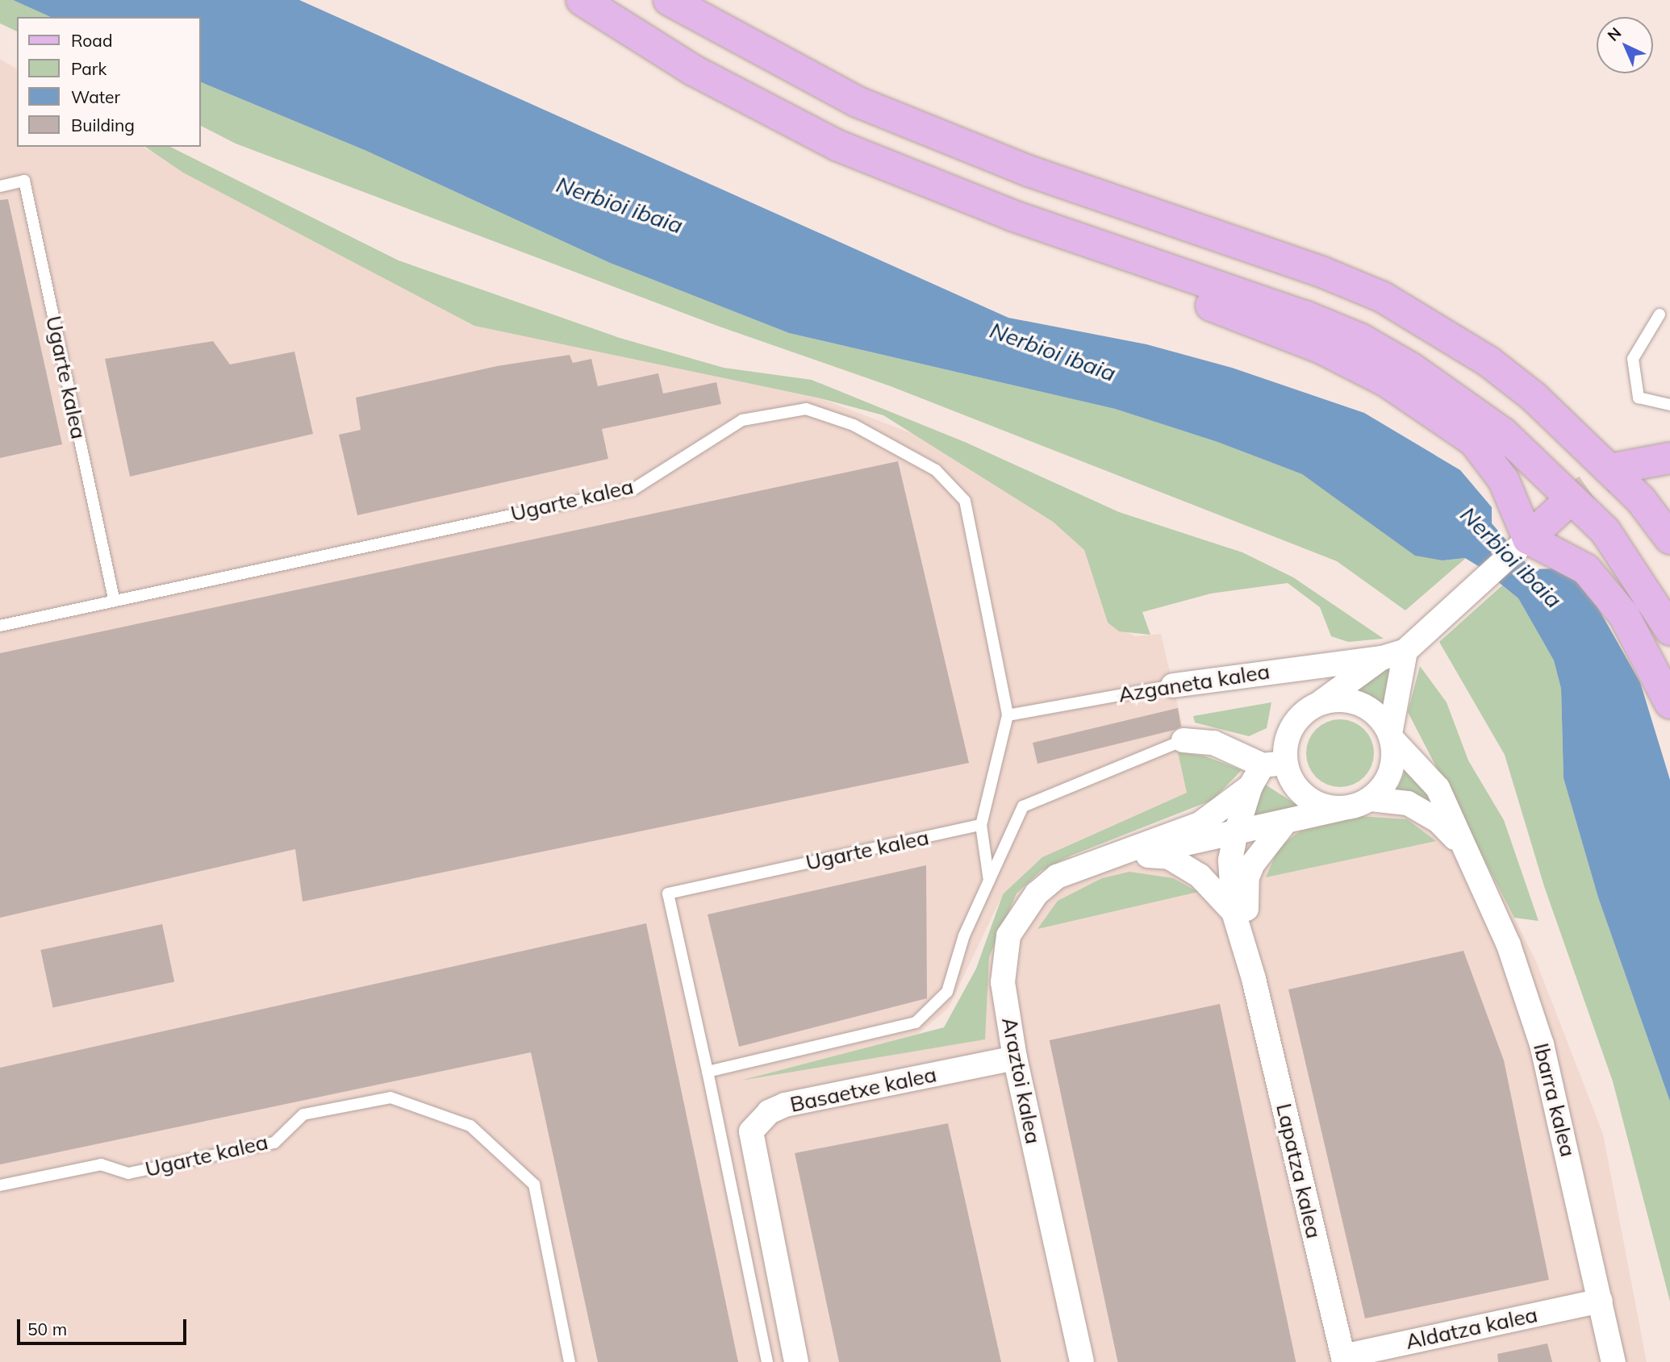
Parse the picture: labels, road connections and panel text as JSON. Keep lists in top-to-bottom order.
{
  "streets": {
    "street": [
      "Azganeta kalea",
      "Araztoi kalea",
      "Basaetxe kalea",
      "Ibarra kalea",
      "Lapatza kalea",
      "Aldatza kalea"
    ],
    "lane": ["Ugarte kalea"]
  },
  "crossings": [
    ["Ugarte kalea", "Azganeta kalea"],
    ["Azganeta kalea", "Araztoi kalea"],
    ["Azganeta kalea", "Ibarra kalea"],
    ["Azganeta kalea", "Lapatza kalea"],
    ["Araztoi kalea", "Basaetxe kalea"],
    ["Ibarra kalea", "Aldatza kalea"],
    ["Lapatza kalea", "Aldatza kalea"]
  ],
  "water": ["Nerbioi ibaia"],
  "legend": [
    "Road",
    "Park",
    "Water",
    "Building"
  ],
  "scale_bar": "50 m",
  "north": "top left"
}
